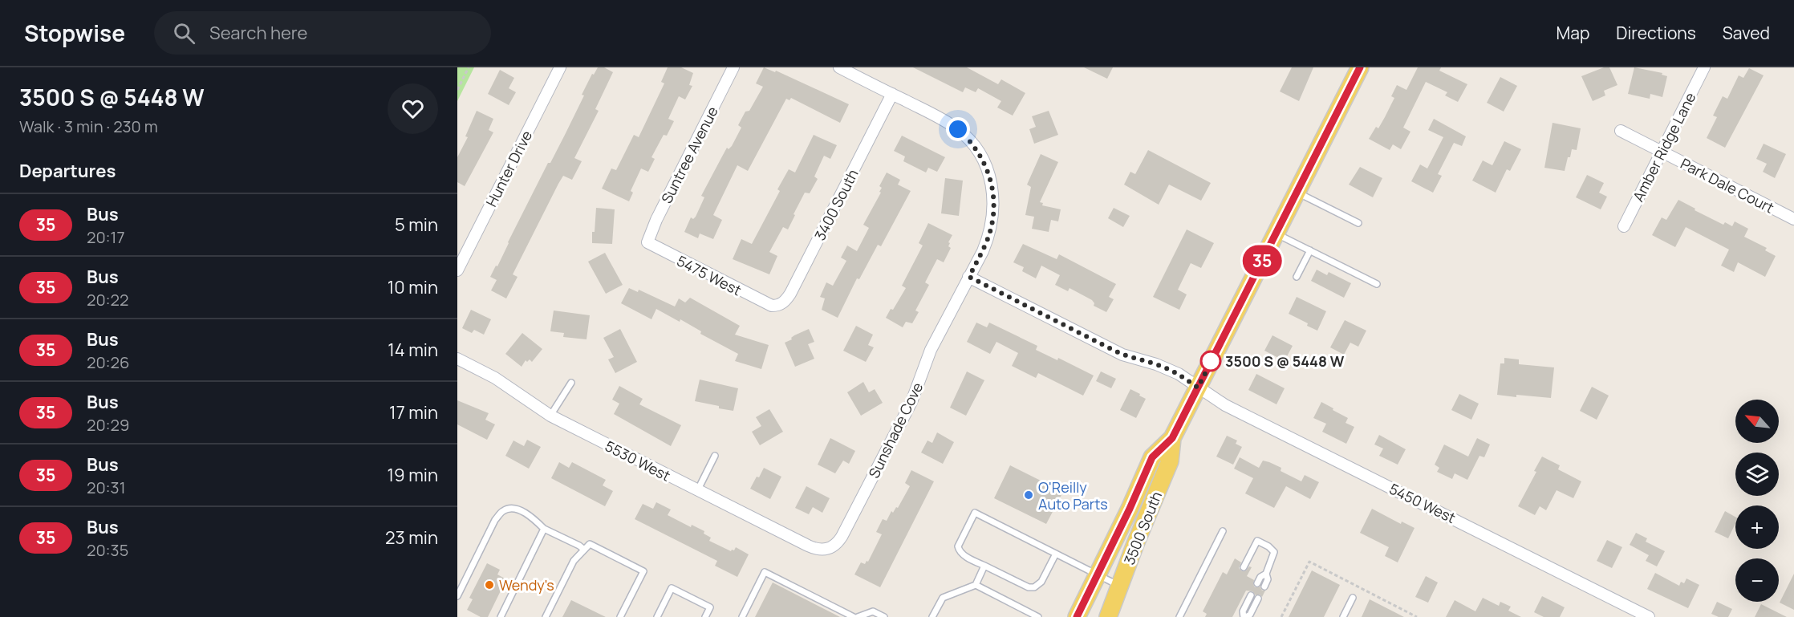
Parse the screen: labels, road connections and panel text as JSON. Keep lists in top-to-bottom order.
{
  "streets": {
    "main road": ["3500 South"],
    "street": [
      "Amber Ridge Lane",
      "Suntree Avenue",
      "Hunter Drive",
      "Park Dale Court",
      "3400 South",
      "5475 West",
      "Sunshade Cove",
      "5530 West",
      "5450 West"
    ]
  },
  "crossings": [
    ["Amber Ridge Lane", "Park Dale Court"],
    ["Suntree Avenue", "5475 West"],
    ["3400 South", "5475 West"],
    ["3400 South", "Sunshade Cove"],
    ["Sunshade Cove", "5530 West"],
    ["Sunshade Cove", "5450 West"],
    ["5450 West", "3500 South"]
  ],
  "places": ["3500 S @ 5448 W", "O'Reilly Auto Parts", "Wendy's"],
  "lines": ["bus line 35"],
  "north": "top left",
  "page": {
    "header": "Stopwise",
    "search": "Search here",
    "nav": ["Map", "Directions", "Saved"],
    "heading": [
      ["3500 S @ 5448 W", "Walk · 3 min · 230 m"],
      "Departures"
    ],
    "on_map": "35",
    "list": [
      {
        "mark": "35",
        "name": "Bus",
        "note": "20:17",
        "value": "5 min"
      },
      {
        "mark": "35",
        "name": "Bus",
        "note": "20:22",
        "value": "10 min"
      },
      {
        "mark": "35",
        "name": "Bus",
        "note": "20:26",
        "value": "14 min"
      },
      {
        "mark": "35",
        "name": "Bus",
        "note": "20:29",
        "value": "17 min"
      },
      {
        "mark": "35",
        "name": "Bus",
        "note": "20:31",
        "value": "19 min"
      },
      {
        "mark": "35",
        "name": "Bus",
        "note": "20:35",
        "value": "23 min"
      }
    ],
    "map_buttons": ["+", "−"]
  }
}
